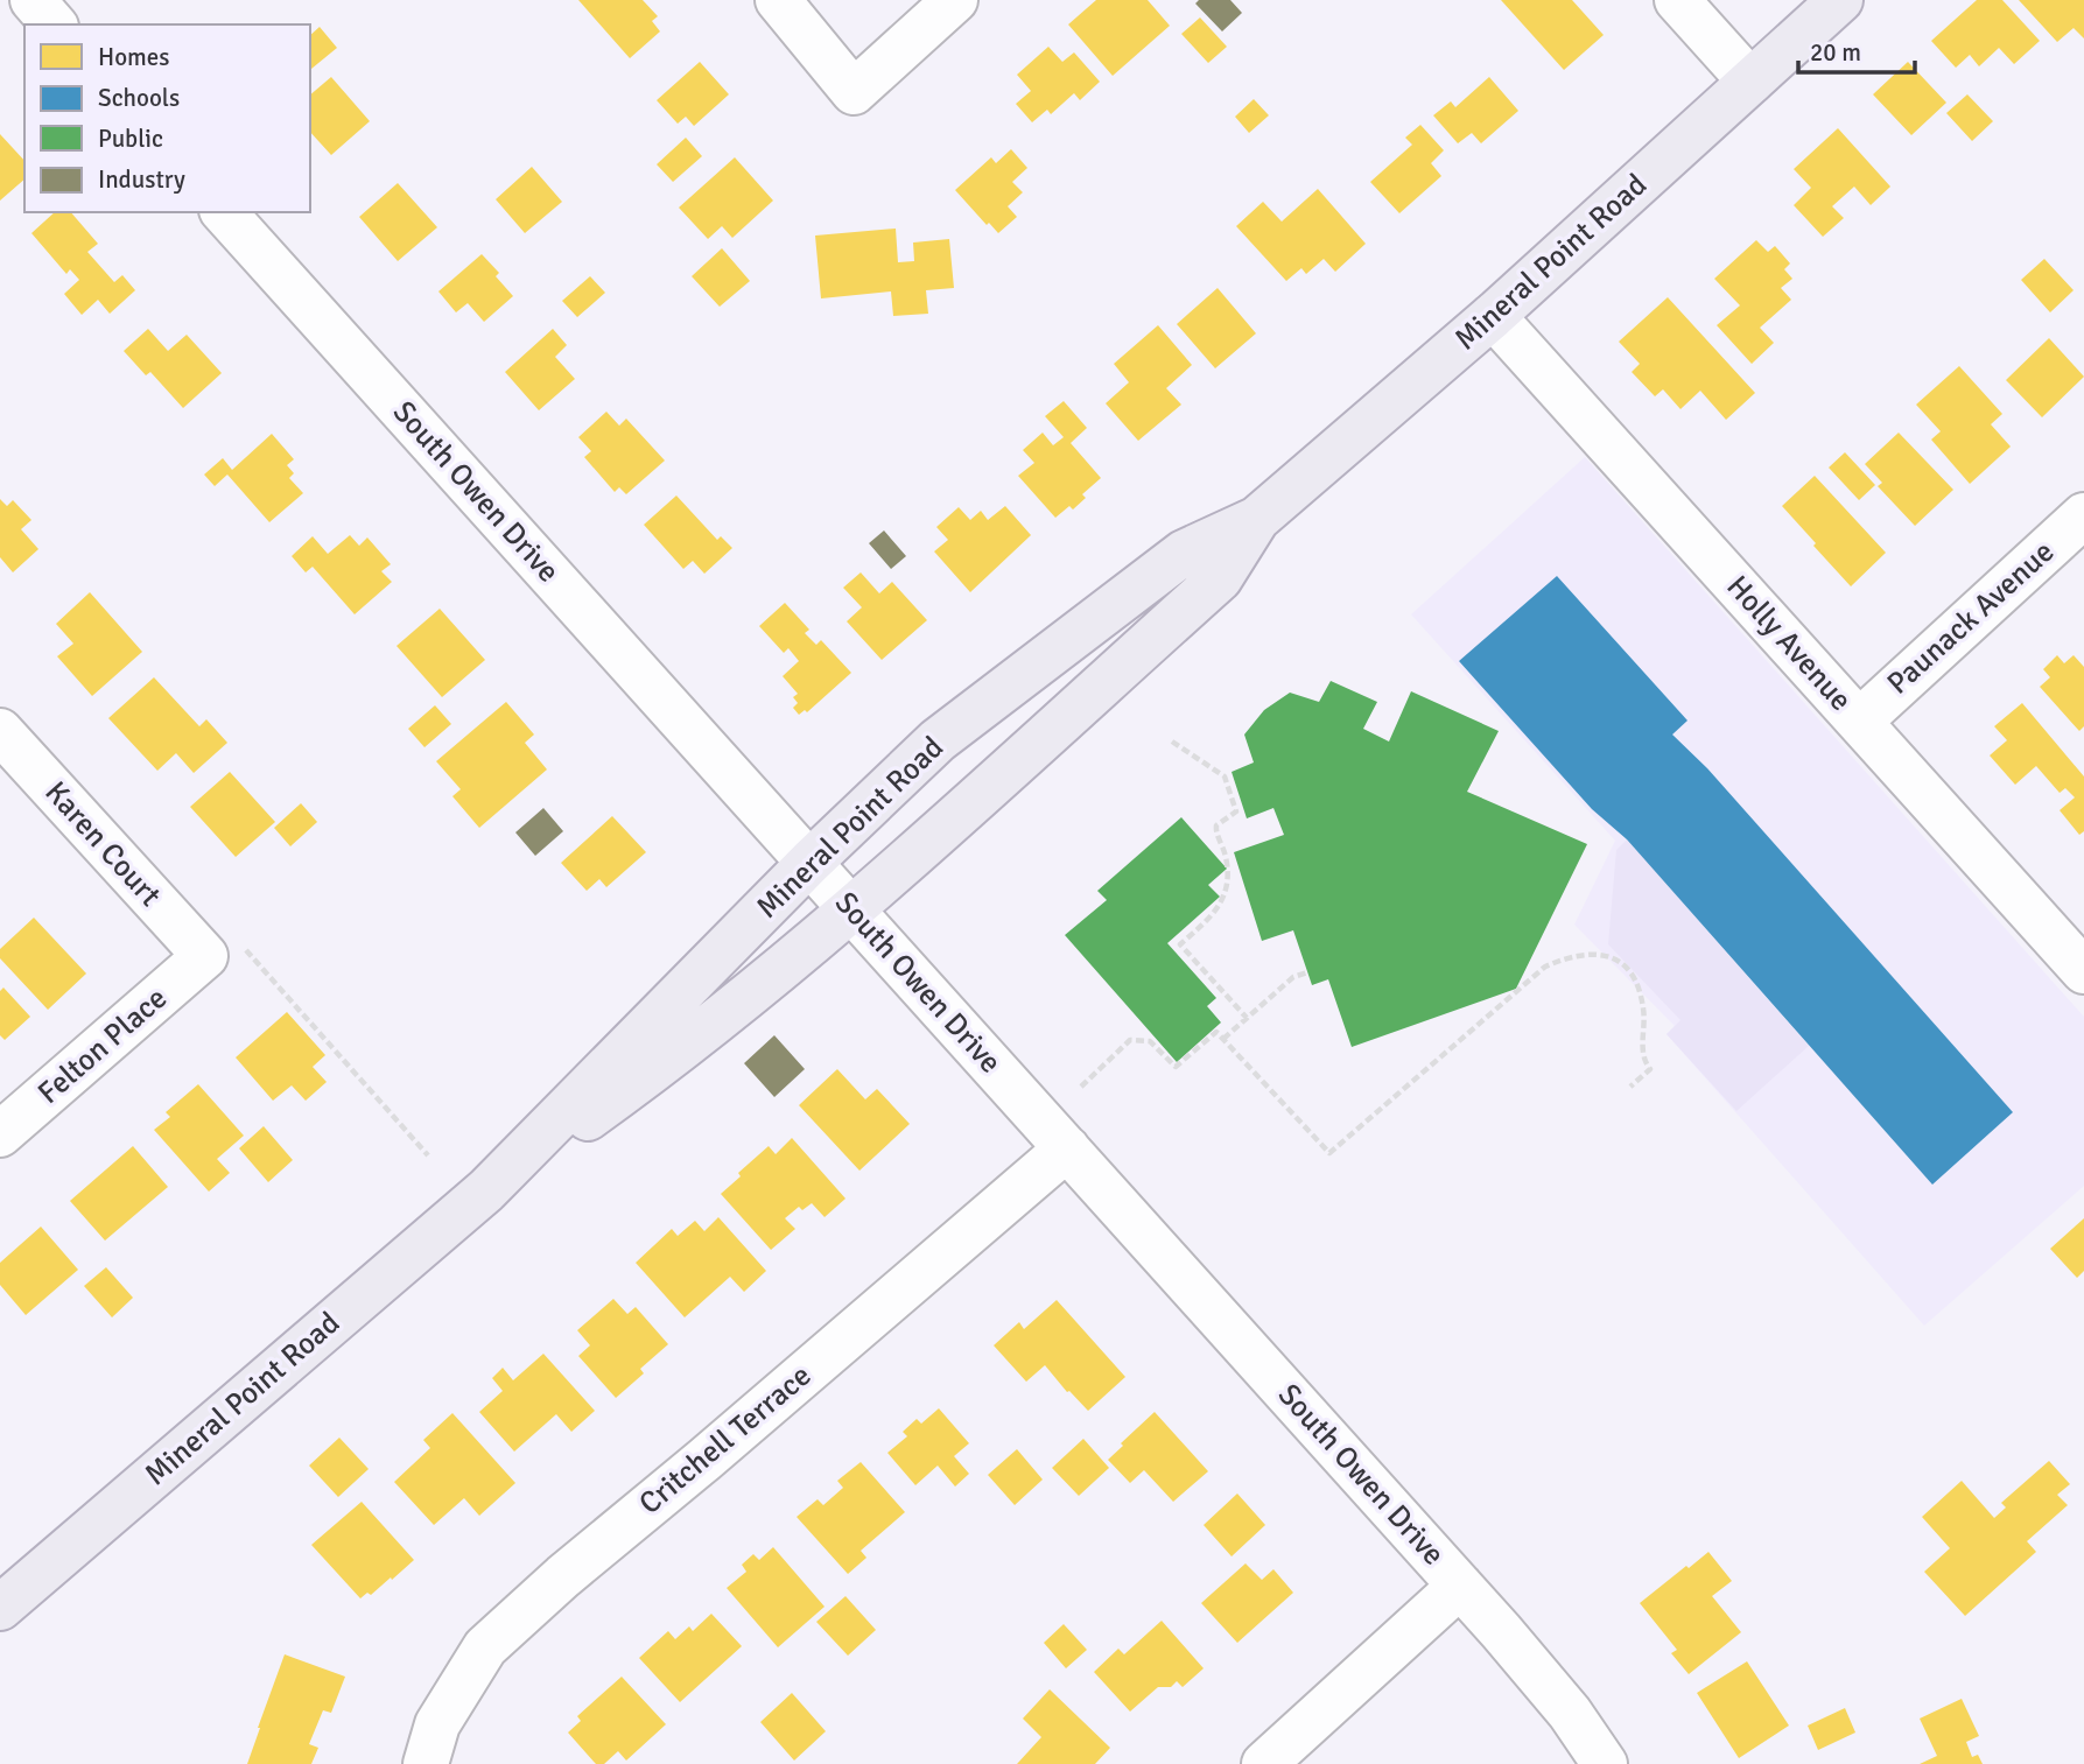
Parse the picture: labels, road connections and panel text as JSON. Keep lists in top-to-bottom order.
{
  "streets": {
    "main road": ["Mineral Point Road"],
    "street": [
      "South Owen Drive",
      "Paunack Avenue",
      "Holly Avenue",
      "Karen Court",
      "Felton Place",
      "Critchell Terrace"
    ]
  },
  "crossings": [
    ["Mineral Point Road", "South Owen Drive"],
    ["Mineral Point Road", "Holly Avenue"],
    ["South Owen Drive", "Critchell Terrace"],
    ["Paunack Avenue", "Holly Avenue"],
    ["Karen Court", "Felton Place"]
  ],
  "legend": [
    "Homes",
    "Schools",
    "Public",
    "Industry"
  ],
  "scale_bar": "20 m"
}
